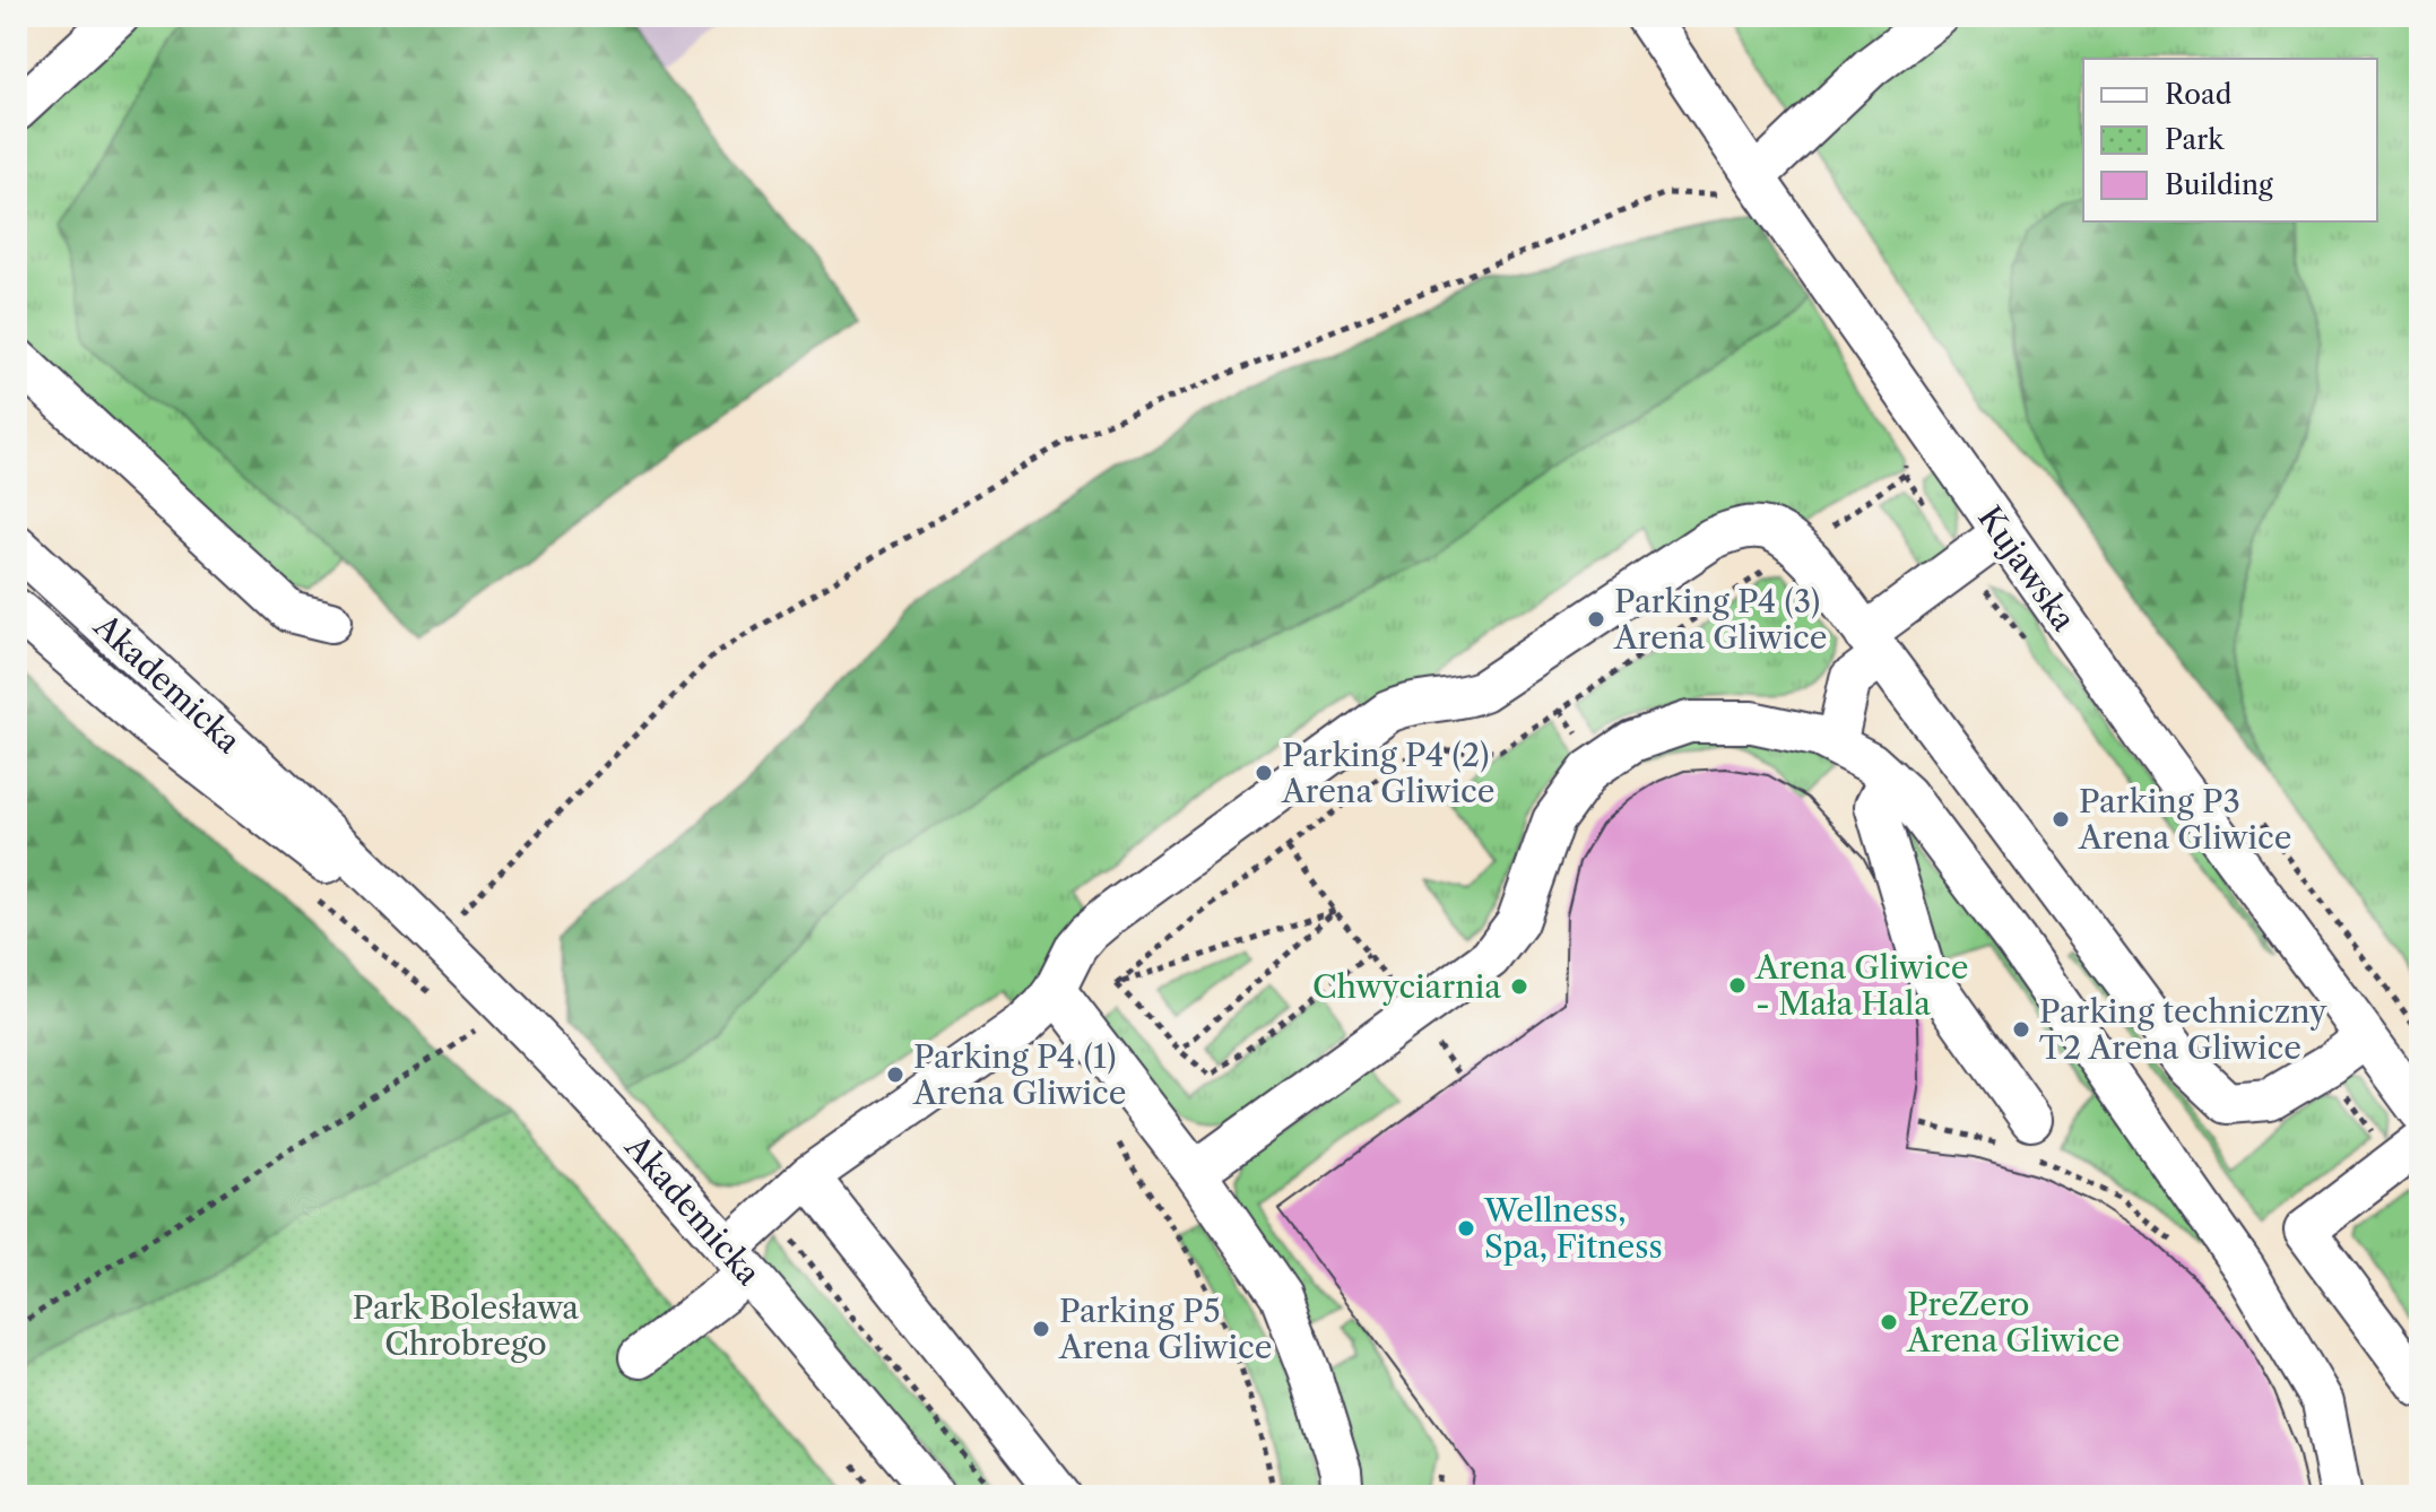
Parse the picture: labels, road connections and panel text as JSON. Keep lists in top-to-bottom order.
{
  "streets": {
    "street": ["Kujawska", "Akademicka"]
  },
  "parks": ["Park Bolesława Chrobrego"],
  "places": [
    "Parking P4 (3) Arena Gliwice",
    "Parking P4 (2) Arena Gliwice",
    "Parking P3 Arena Gliwice",
    "Arena Gliwice - Mała Hala",
    "Chwyciarnia",
    "Parking techniczny T2 Arena Gliwice",
    "Parking P4 (1) Arena Gliwice",
    "Wellness, Spa, Fitness",
    "PreZero Arena Gliwice",
    "Parking P5 Arena Gliwice"
  ],
  "legend": ["Road", "Park", "Building"]
}
